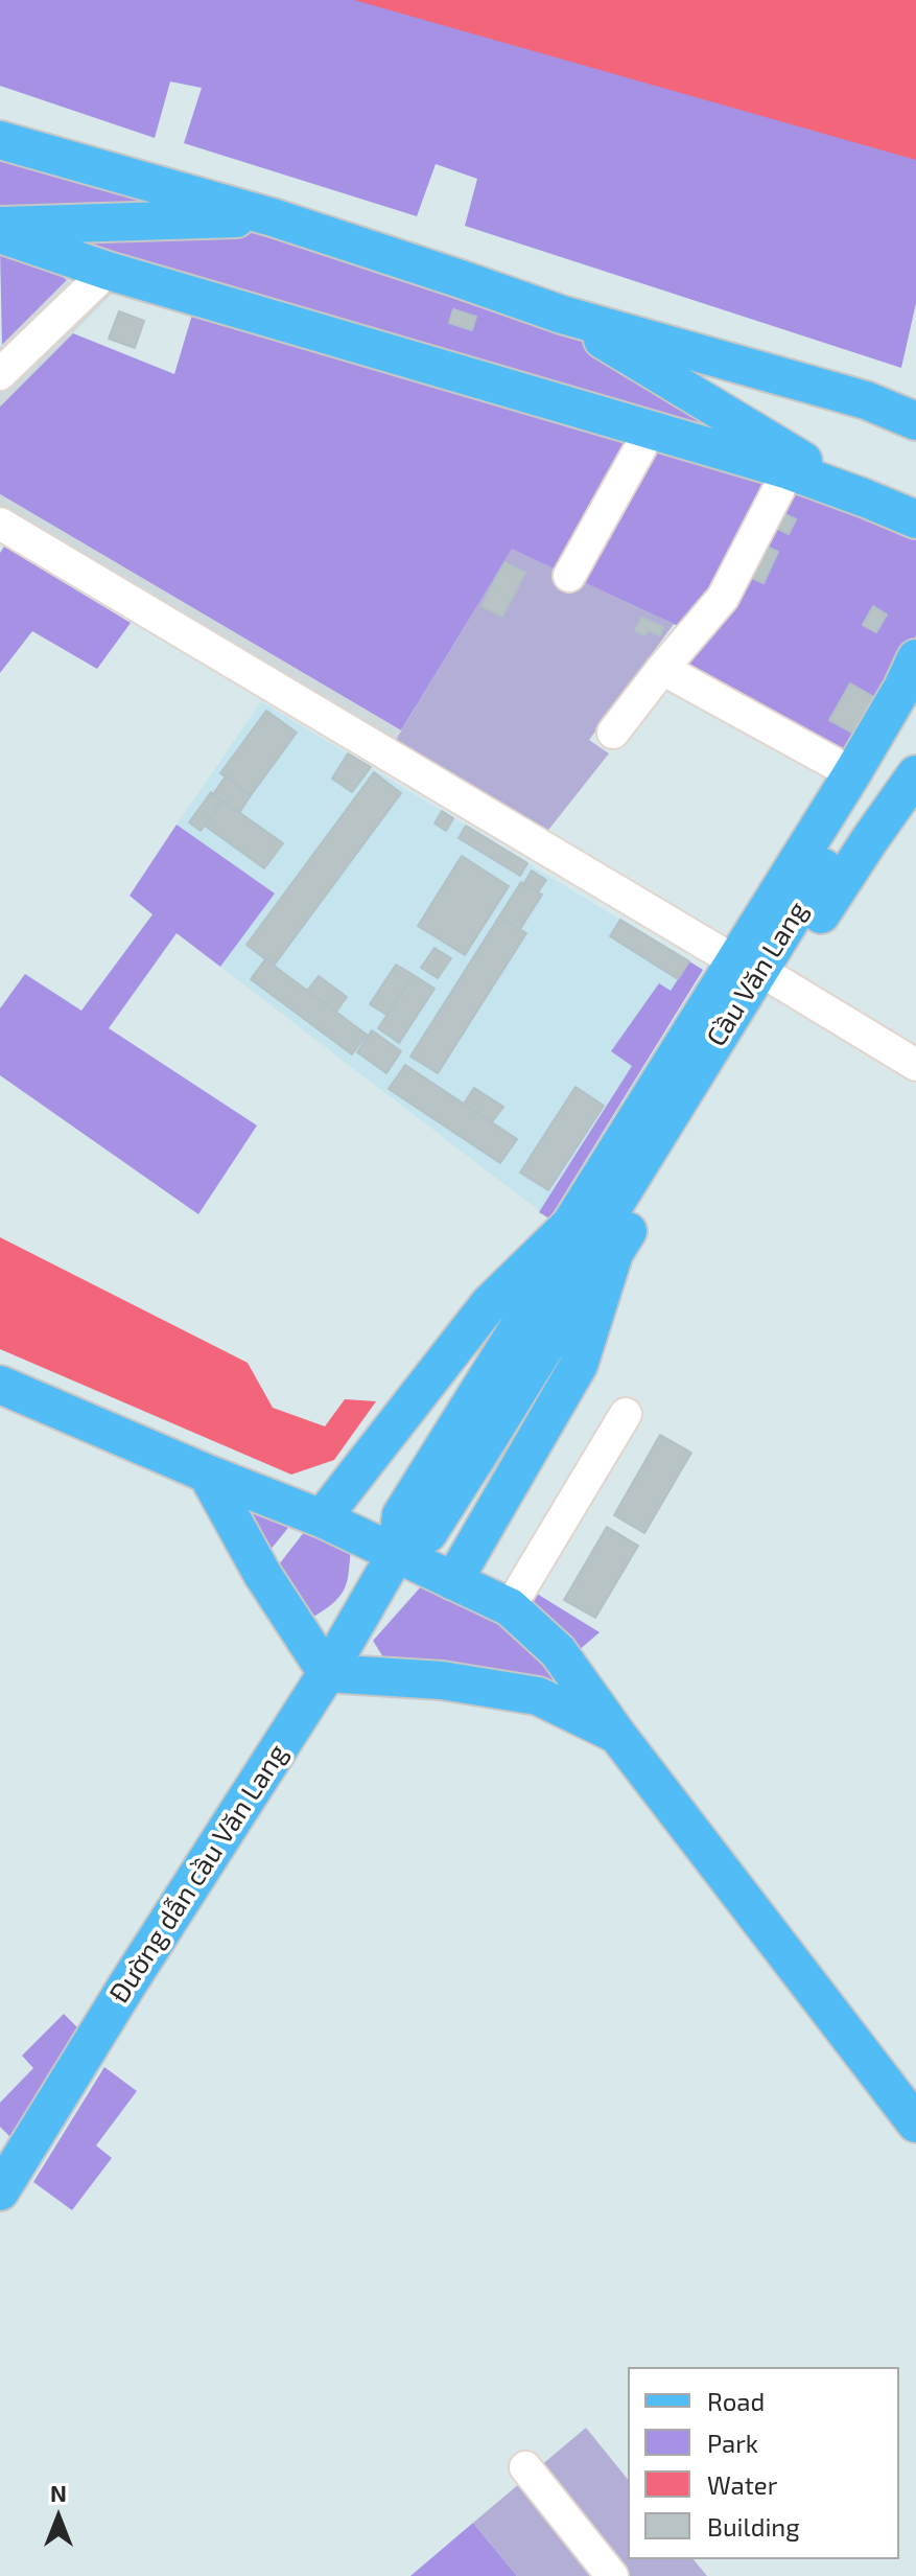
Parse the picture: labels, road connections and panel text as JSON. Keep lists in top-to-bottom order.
{
  "streets": {
    "main road": ["Cầu Văn Lang", "Đường dẫn cầu Văn Lang"]
  },
  "legend": [
    "Road",
    "Park",
    "Water",
    "Building"
  ],
  "north": "top"
}
